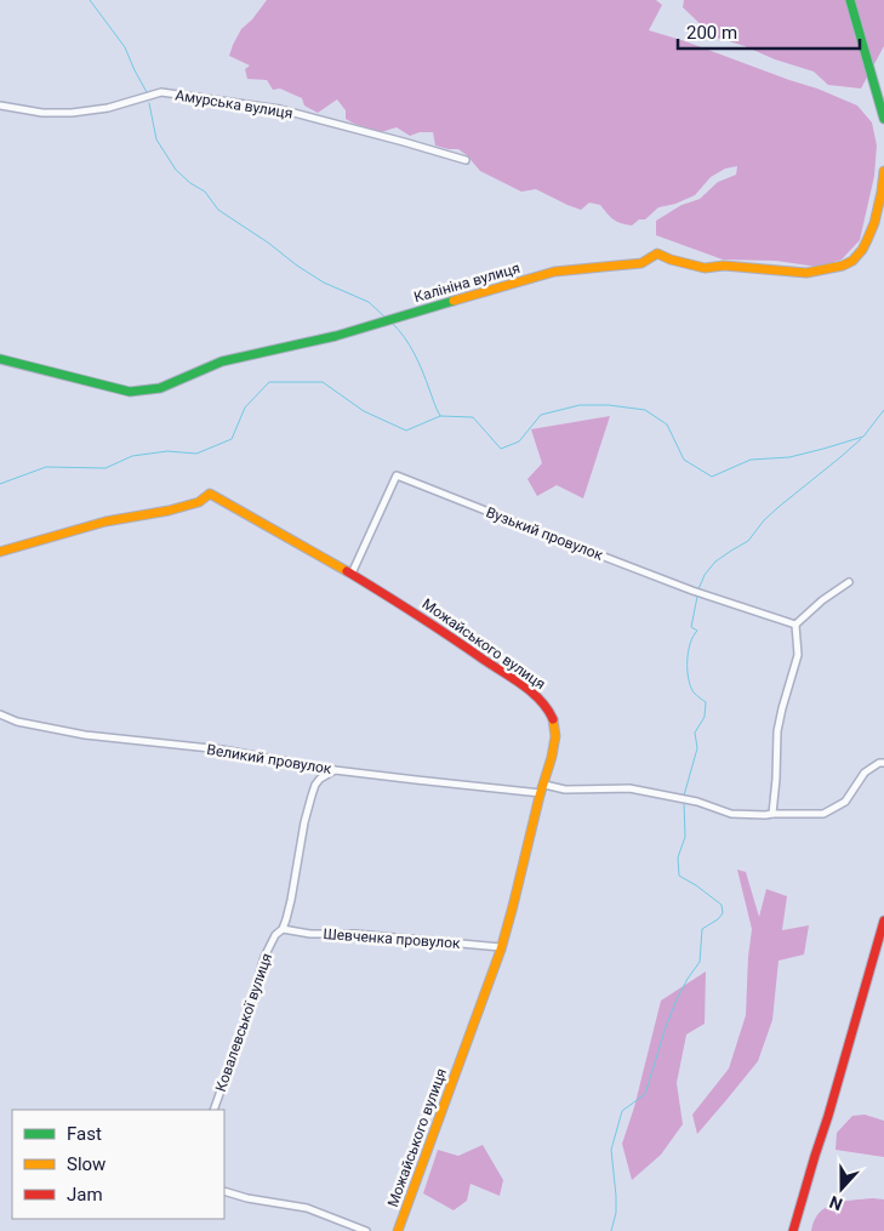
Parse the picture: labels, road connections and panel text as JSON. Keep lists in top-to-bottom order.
{
  "streets": {
    "street": [
      "Амурська вулиця",
      "Калініна вулиця",
      "Вузький провулок",
      "Можайського вулиця",
      "Великий провулок",
      "Шевченка провулок",
      "Ковалевської вулиця"
    ]
  },
  "crossings": [
    ["Вузький провулок", "Можайського вулиця"],
    ["Можайського вулиця", "Великий провулок"],
    ["Можайського вулиця", "Шевченка провулок"],
    ["Великий провулок", "Ковалевської вулиця"],
    ["Шевченка провулок", "Ковалевської вулиця"]
  ],
  "legend": ["Fast", "Slow", "Jam"],
  "scale_bar": "200 m",
  "north": "bottom"
}
